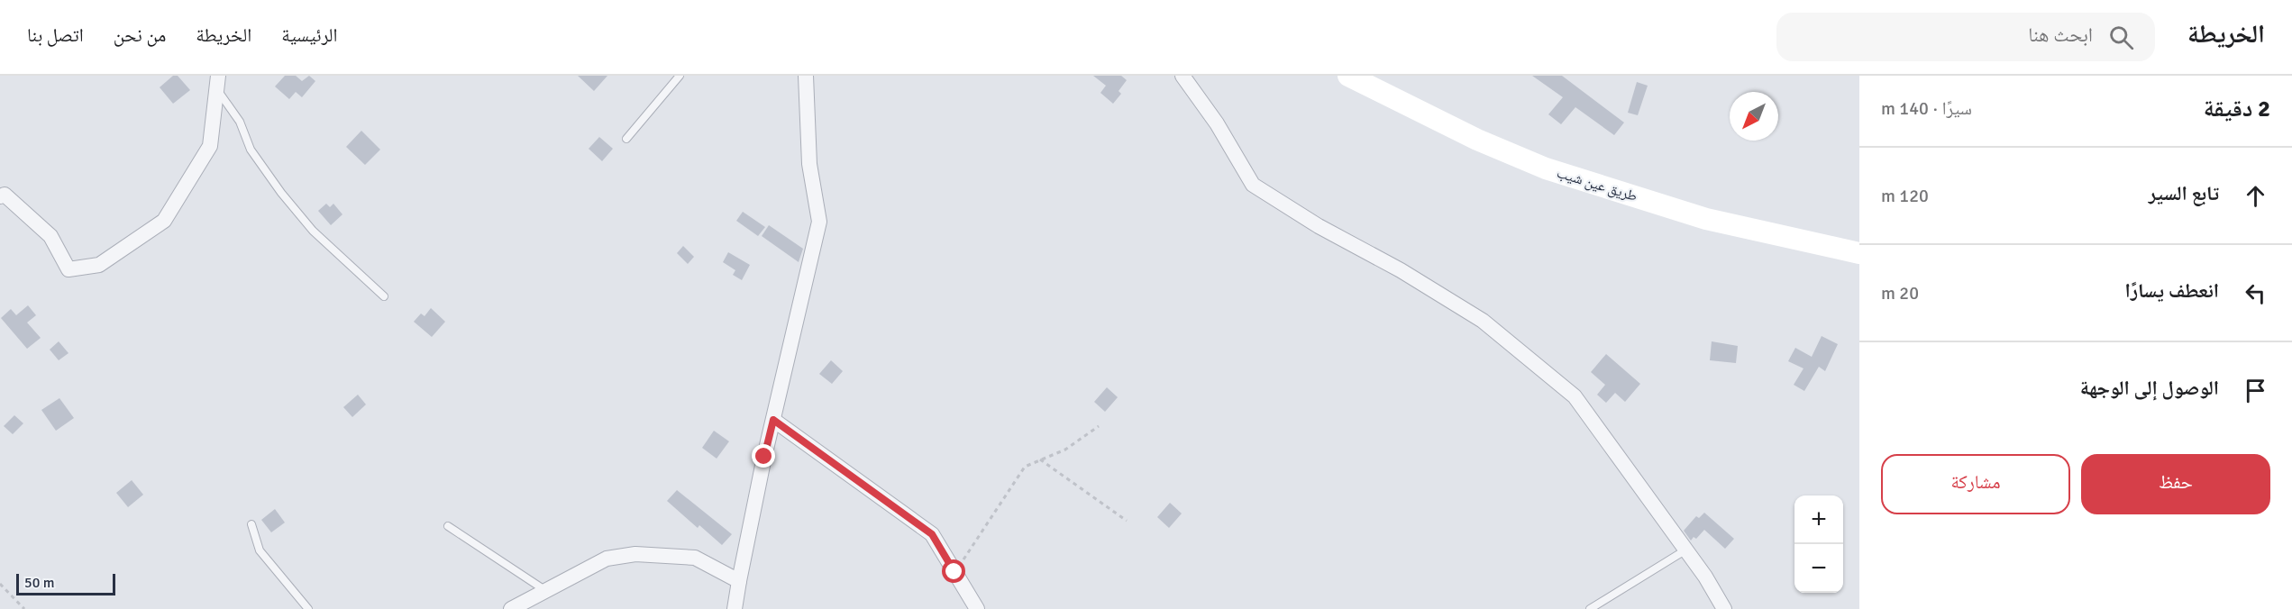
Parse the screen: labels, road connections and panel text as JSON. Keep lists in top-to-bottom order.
{
  "streets": {
    "main road": ["طريق عين شيب"]
  },
  "scale_bar": "50 m",
  "north": "bottom left",
  "page": {
    "header": "الخريطة",
    "search": "ابحث هنا",
    "nav": [
      "الرئيسية",
      "الخريطة",
      "من نحن",
      "اتصل بنا"
    ],
    "heading": ["2 دقيقة", "سيرًا · 140 m"],
    "list": [
      ["تابع السير", "120 m"],
      ["انعطف يسارًا", "20 m"],
      "الوصول إلى الوجهة"
    ],
    "buttons": ["حفظ", "مشاركة"],
    "map_buttons": ["+", "−"],
    "scale": "50 m"
  }
}
